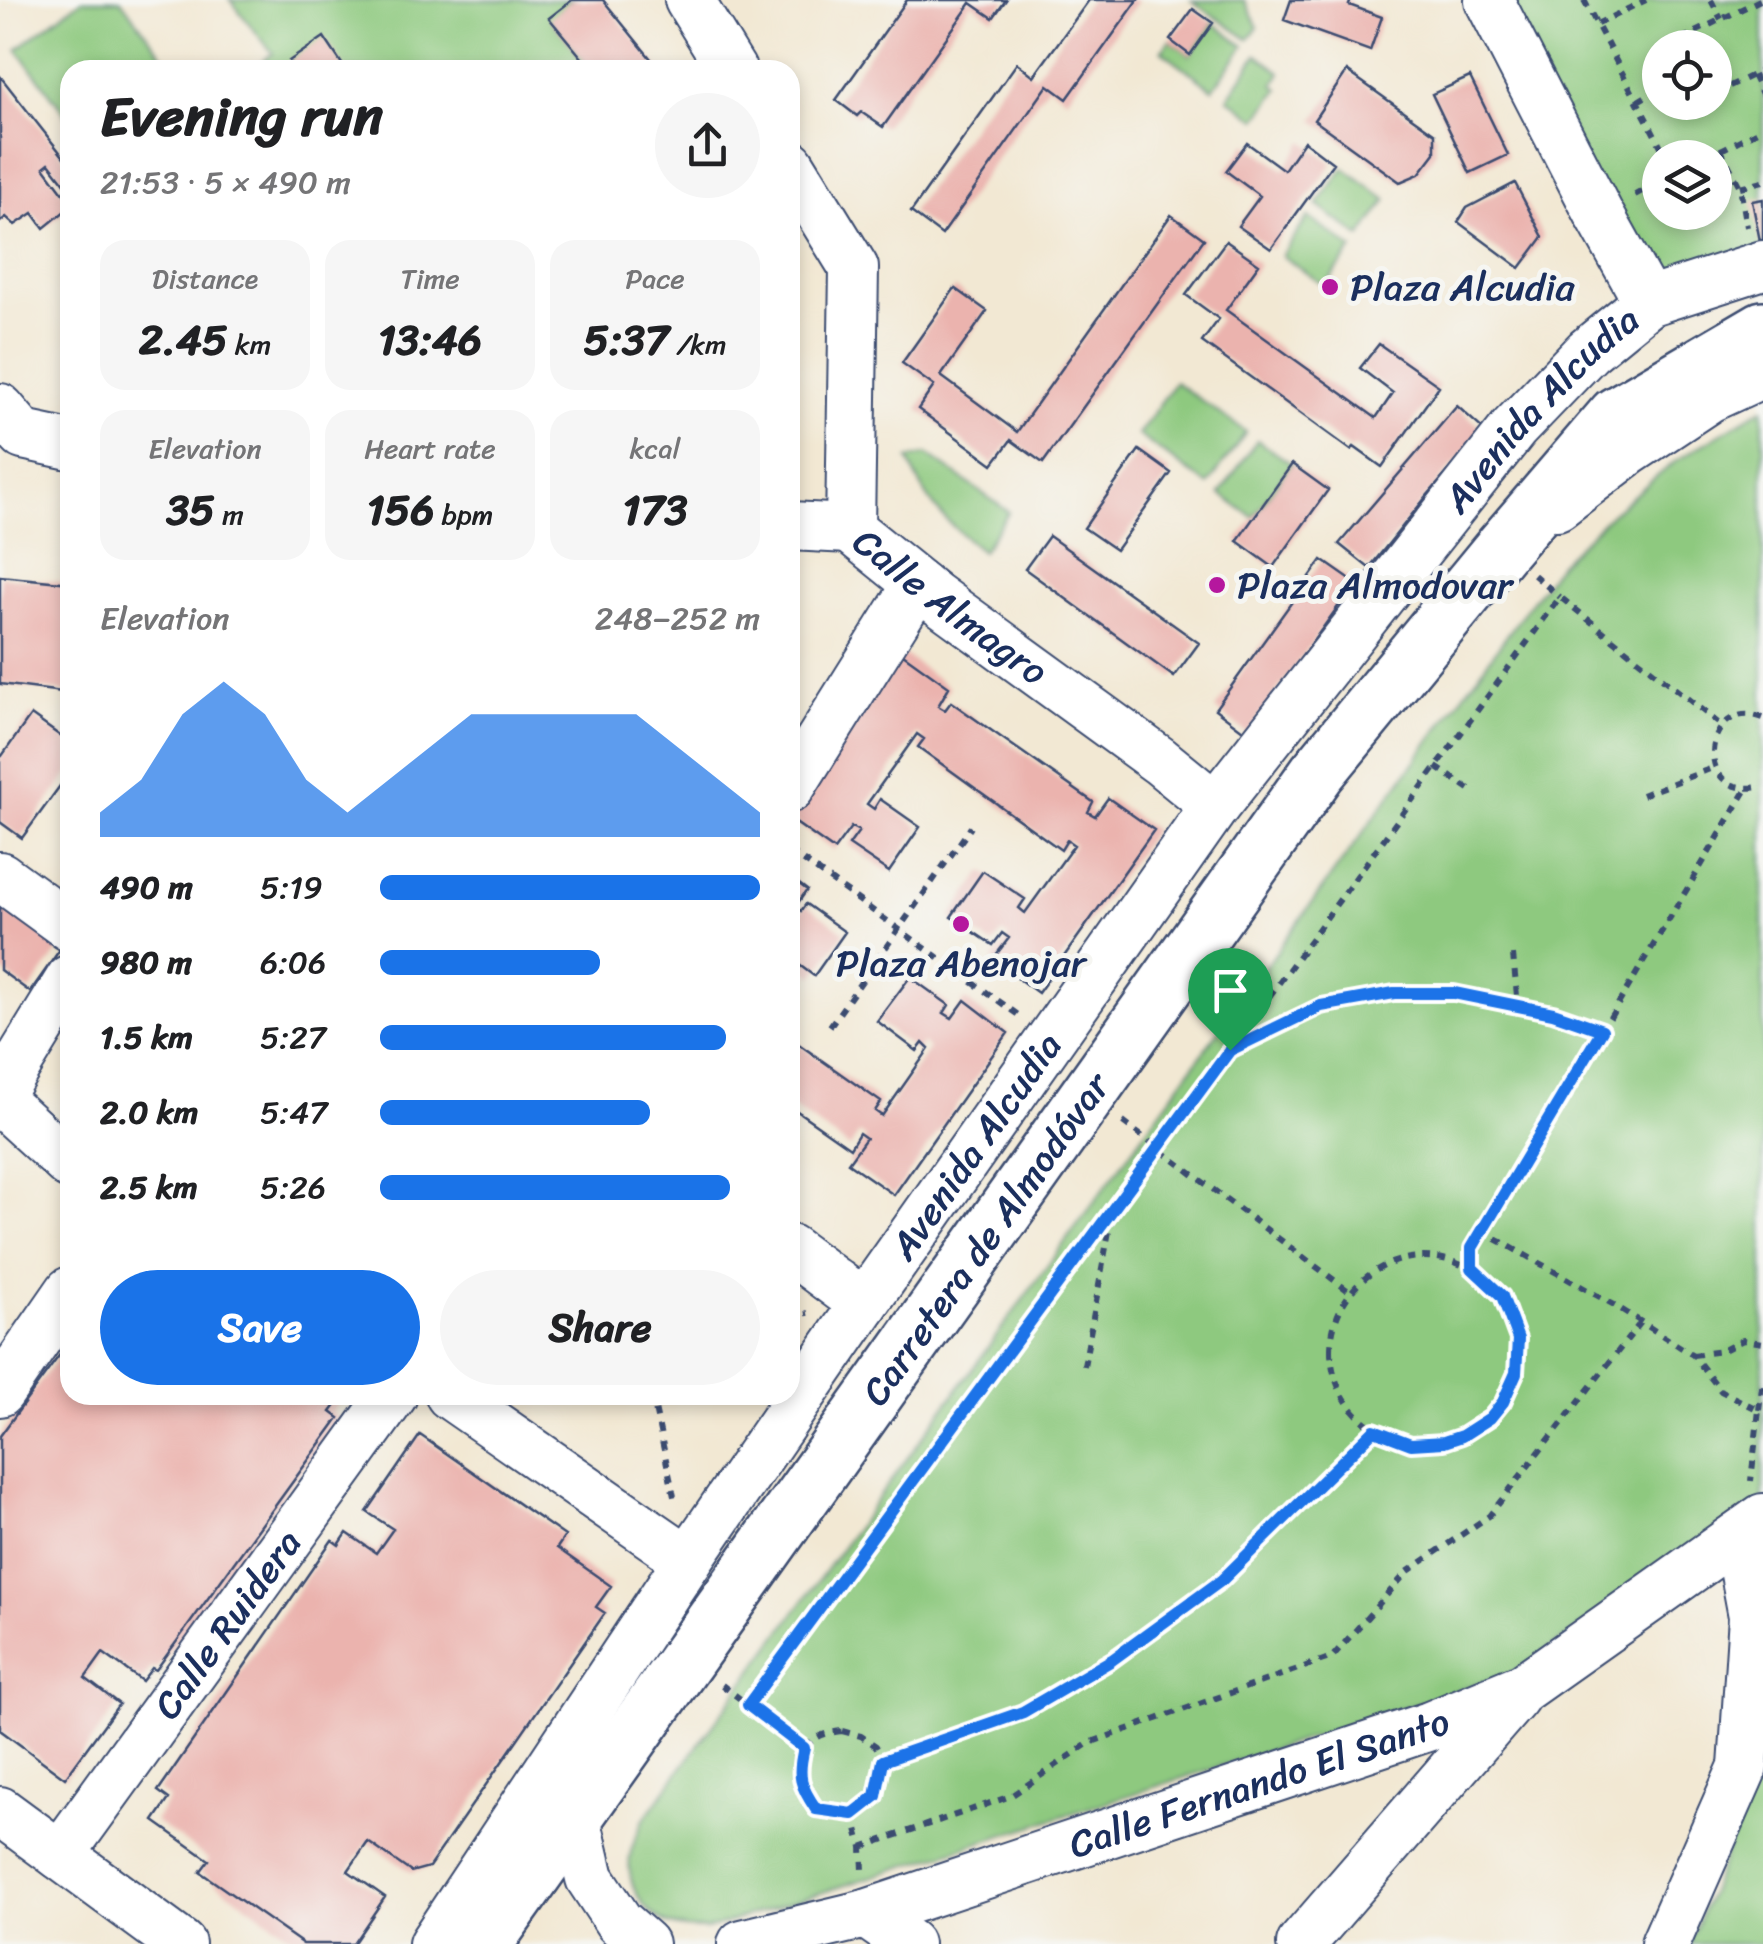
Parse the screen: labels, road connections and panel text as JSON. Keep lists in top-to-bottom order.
{
  "streets": {
    "main road": ["Carretera de Almodóvar"],
    "street": [
      "Avenida Alcudia",
      "Calle Almagro",
      "Calle Ruidera",
      "Calle Fernando El Santo"
    ]
  },
  "crossings": [
    ["Avenida Alcudia", "Calle Almagro"]
  ],
  "places": ["Plaza Alcudia", "Plaza Almodovar", "Plaza Abenojar"],
  "page": {
    "heading": ["Evening run", "21:53 · 5 × 490 m"],
    "stats": [
      ["Distance", "2.45 km"],
      ["Time", "13:46"],
      ["Pace", "5:37 /km"],
      ["Elevation", "35 m"],
      ["Heart rate", "156 bpm"],
      ["kcal", "173"]
    ],
    "chart": ["Elevation", "248–252 m"],
    "list": [
      {
        "name": "490 m",
        "note": "5:19"
      },
      {
        "name": "980 m",
        "note": "6:06"
      },
      {
        "name": "1.5 km",
        "note": "5:27"
      },
      {
        "name": "2.0 km",
        "note": "5:47"
      },
      {
        "name": "2.5 km",
        "note": "5:26"
      }
    ],
    "buttons": ["Save", "Share"]
  }
}
